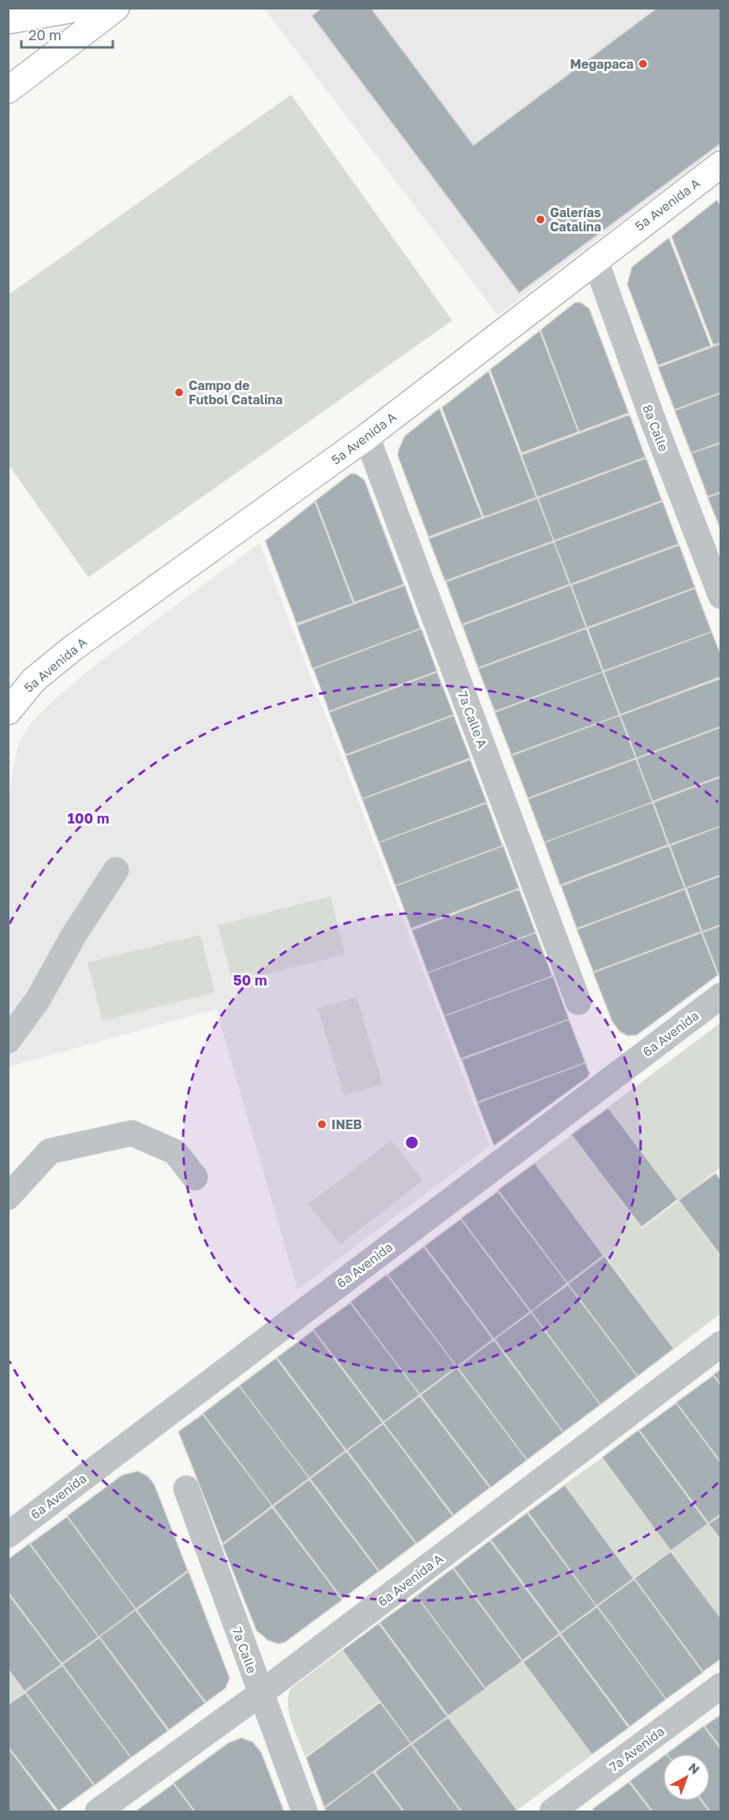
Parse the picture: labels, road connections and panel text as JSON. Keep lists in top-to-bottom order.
{
  "streets": {
    "main road": ["5a Avenida A"],
    "street": [
      "8a Calle",
      "7a Calle A",
      "6a Avenida",
      "6a Avenida A",
      "7a Calle",
      "7a Avenida"
    ]
  },
  "crossings": [
    ["5a Avenida A", "8a Calle"],
    ["5a Avenida A", "7a Calle A"],
    ["6a Avenida A", "7a Calle"]
  ],
  "places": [
    "Megapaca",
    "Galerías Catalina",
    "Campo de Futbol Catalina",
    "INEB"
  ],
  "scale_bar": "20 m",
  "north": "top right",
  "rings": ["100 m", "50 m"]
}
